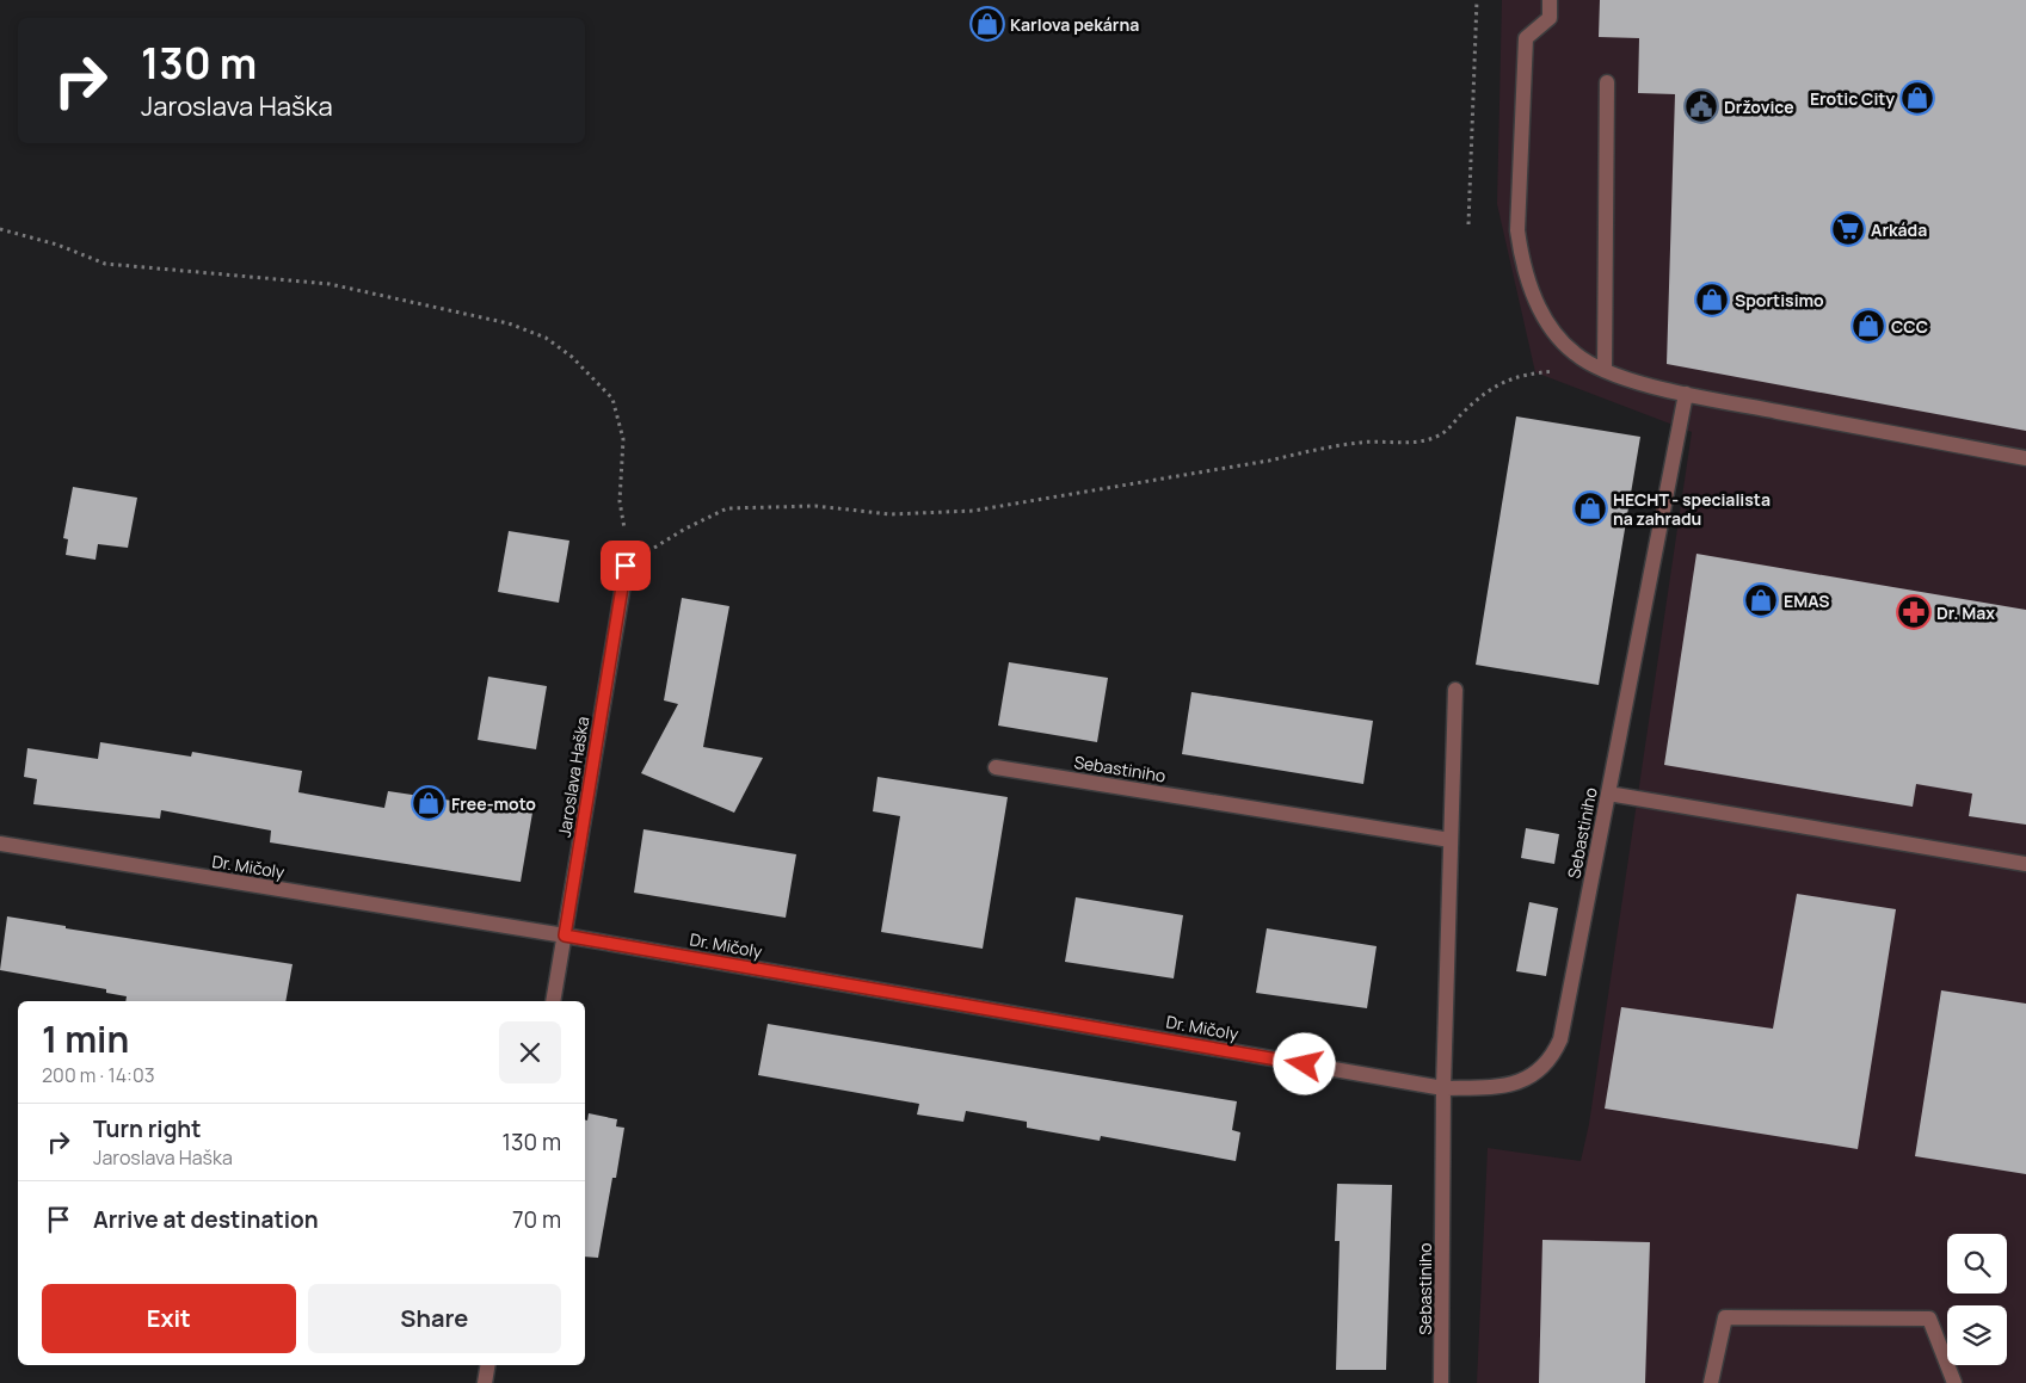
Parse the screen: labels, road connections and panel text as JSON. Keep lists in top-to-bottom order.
{
  "streets": {
    "street": ["Sebastiniho", "Jaroslava Haška", "Dr. Mičoly"]
  },
  "crossings": [
    ["Sebastiniho", "Dr. Mičoly"],
    ["Jaroslava Haška", "Dr. Mičoly"]
  ],
  "places": {
    "shop": [
      "Karlova pekárna",
      "Erotic City",
      "Sportisimo",
      "CCC",
      "HECHT - specialista na zahradu",
      "EMAS",
      "Free-moto"
    ],
    "public building": ["Držovice"],
    "supermarket": ["Arkáda"],
    "pharmacy": ["Dr. Max"]
  },
  "page": {
    "turn": ["130 m", "Jaroslava Haška"],
    "heading": ["1 min", "200 m · 14:03"],
    "list": [
      {
        "name": "Turn right",
        "note": "Jaroslava Haška",
        "value": "130 m"
      },
      {
        "name": "Arrive at destination",
        "value": "70 m"
      }
    ],
    "buttons": ["Exit", "Share"]
  }
}
